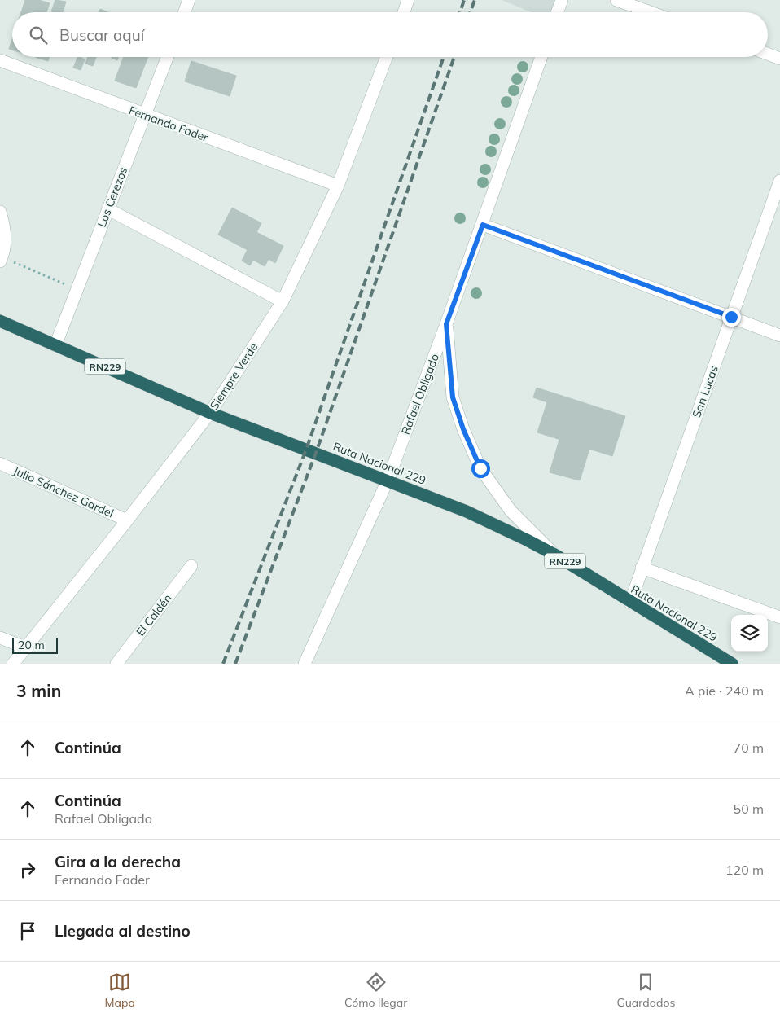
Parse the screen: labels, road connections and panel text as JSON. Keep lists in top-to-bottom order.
{
  "streets": {
    "highway": ["RN229", "Ruta Nacional 229"],
    "street": [
      "Fernando Fader",
      "Los Cerezos",
      "Siempre Verde",
      "San Lucas",
      "Rafael Obligado",
      "Julio Sánchez Gardel",
      "El Caldén"
    ]
  },
  "crossings": [
    ["Fernando Fader", "Los Cerezos"],
    ["Fernando Fader", "Siempre Verde"],
    ["Los Cerezos", "Ruta Nacional 229"],
    ["Siempre Verde", "Ruta Nacional 229"],
    ["Siempre Verde", "Julio Sánchez Gardel"],
    ["San Lucas", "Ruta Nacional 229"],
    ["Rafael Obligado", "Ruta Nacional 229"]
  ],
  "scale_bar": "20 m",
  "page": {
    "search": "Buscar aquí",
    "scale": "20 m",
    "heading": ["3 min", "A pie · 240 m"],
    "list": [
      ["Continúa", "70 m"],
      ["Continúa", "Rafael Obligado", "50 m"],
      ["Gira a la derecha", "Fernando Fader", "120 m"],
      "Llegada al destino"
    ],
    "nav": ["Mapa", "Cómo llegar", "Guardados"]
  }
}
